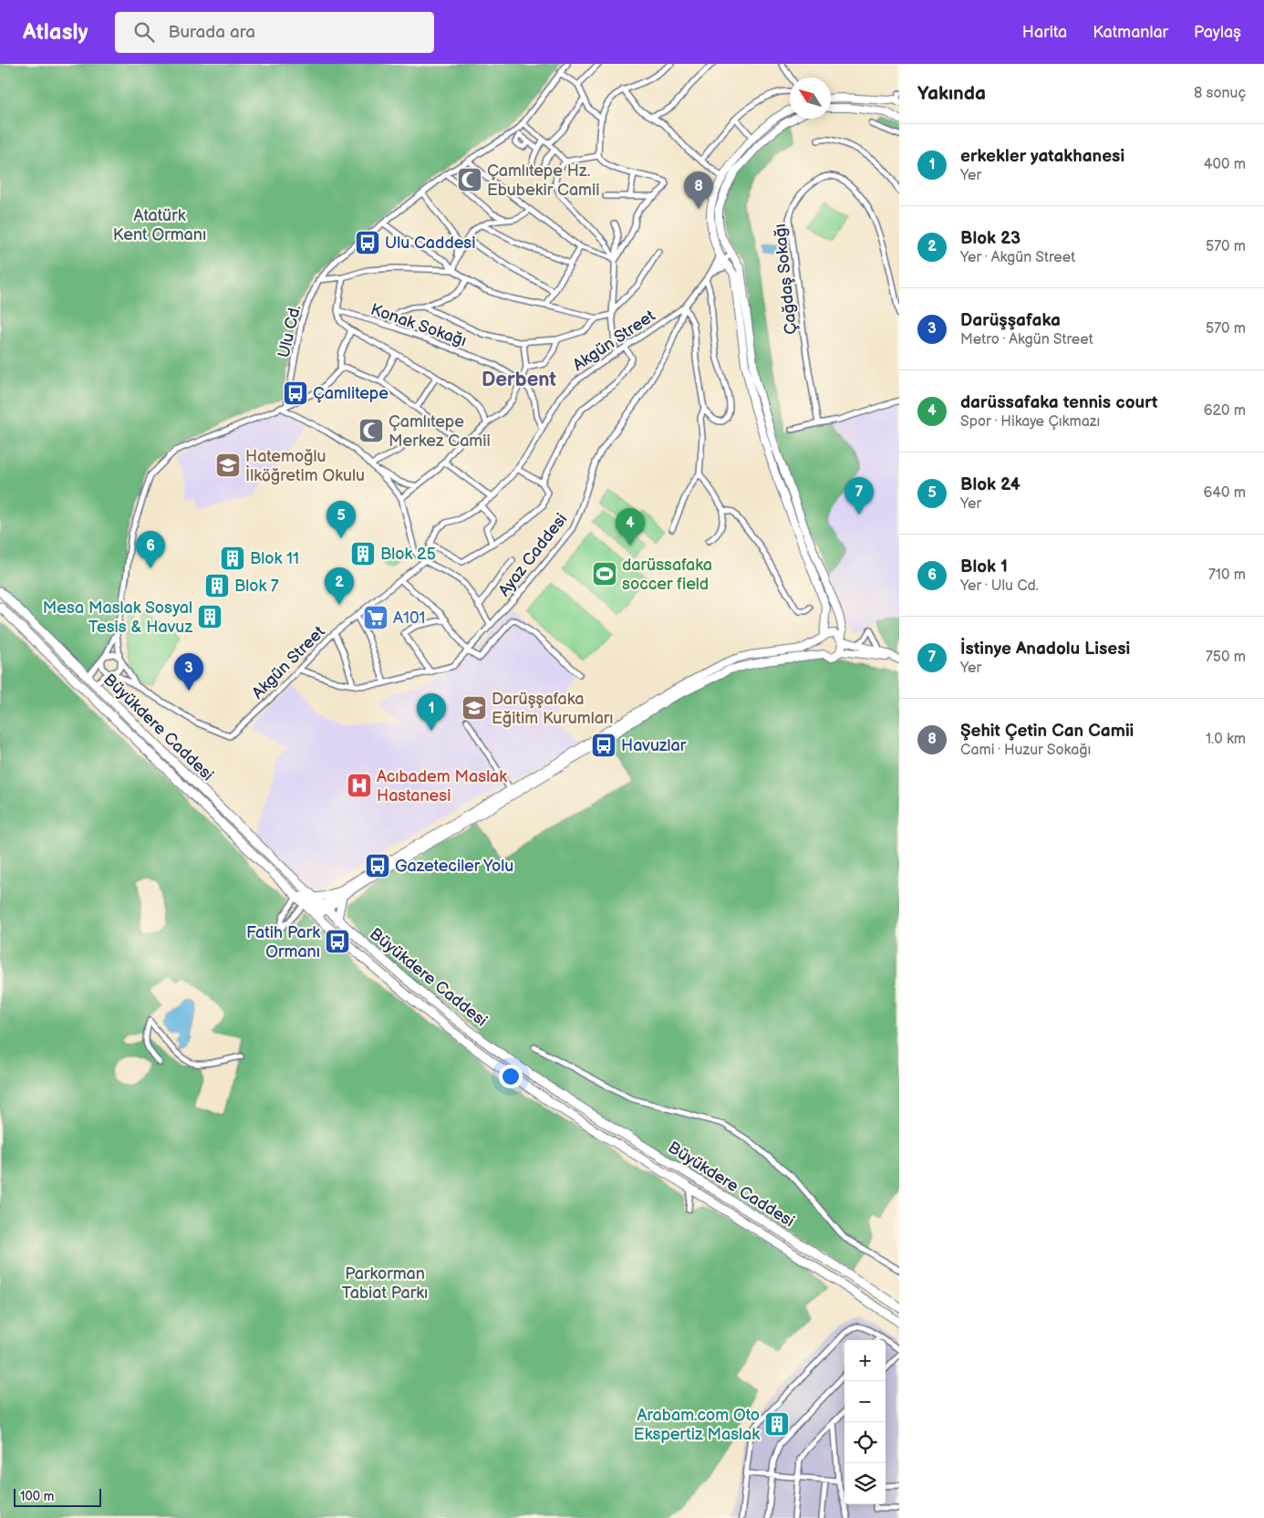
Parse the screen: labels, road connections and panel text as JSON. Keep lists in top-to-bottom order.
{
  "streets": {
    "main road": ["Büyükdere Caddesi"],
    "street": [
      "Çağdaş Sokağı",
      "Konak Sokağı",
      "Ulu Cd.",
      "Akgün Street",
      "Ayaz Caddesi"
    ]
  },
  "crossings": [
    ["Akgün Street", "Ayaz Caddesi"]
  ],
  "districts": ["Derbent"],
  "parks": ["Atatürk Kent Ormanı", "Parkorman Tabiat Parkı"],
  "places": {
    "mosque": ["Çamlıtepe Hz. Ebubekir Camii", "Çamlıtepe Merkez Camii"],
    "bus stop": [
      "Ulu Caddesi",
      "Çamlitepe",
      "Havuzlar",
      "Gazeteciler Yolu",
      "Fatih Park Ormanı"
    ],
    "school or university": ["Hatemoğlu İlköğretim Okulu", "Darüşşafaka Eğitim Kurumları"],
    "building": [
      "Blok 25",
      "Blok 11",
      "Blok 7",
      "Mesa Maslak Sosyal Tesis & Havuz",
      "Arabam.com Oto Ekspertiz Maslak"
    ],
    "sports": ["darüssafaka soccer field"],
    "supermarket": ["A101"],
    "hospital": ["Acıbadem Maslak Hastanesi"]
  },
  "scale_bar": "100 m",
  "north": "top left",
  "page": {
    "header": "Atlasly",
    "search": "Burada ara",
    "nav": ["Harita", "Katmanlar", "Paylaş"],
    "heading": ["Yakında", "8 sonuç"],
    "list": [
      {
        "mark": "1",
        "name": "erkekler yatakhanesi",
        "note": "Yer",
        "value": "400 m"
      },
      {
        "mark": "2",
        "name": "Blok 23",
        "note": "Yer · Akgün Street",
        "value": "570 m"
      },
      {
        "mark": "3",
        "name": "Darüşşafaka",
        "note": "Metro · Akgün Street",
        "value": "570 m"
      },
      {
        "mark": "4",
        "name": "darüssafaka tennis court",
        "note": "Spor · Hikaye Çıkmazı",
        "value": "620 m"
      },
      {
        "mark": "5",
        "name": "Blok 24",
        "note": "Yer",
        "value": "640 m"
      },
      {
        "mark": "6",
        "name": "Blok 1",
        "note": "Yer · Ulu Cd.",
        "value": "710 m"
      },
      {
        "mark": "7",
        "name": "İstinye Anadolu Lisesi",
        "note": "Yer",
        "value": "750 m"
      },
      {
        "mark": "8",
        "name": "Şehit Çetin Can Camii",
        "note": "Cami · Huzur Sokağı",
        "value": "1.0 km"
      }
    ],
    "pins": [
      "8",
      "7",
      "5",
      "4",
      "6",
      "2",
      "3",
      "1"
    ],
    "map_buttons": ["+", "−"],
    "scale": "100 m"
  }
}
